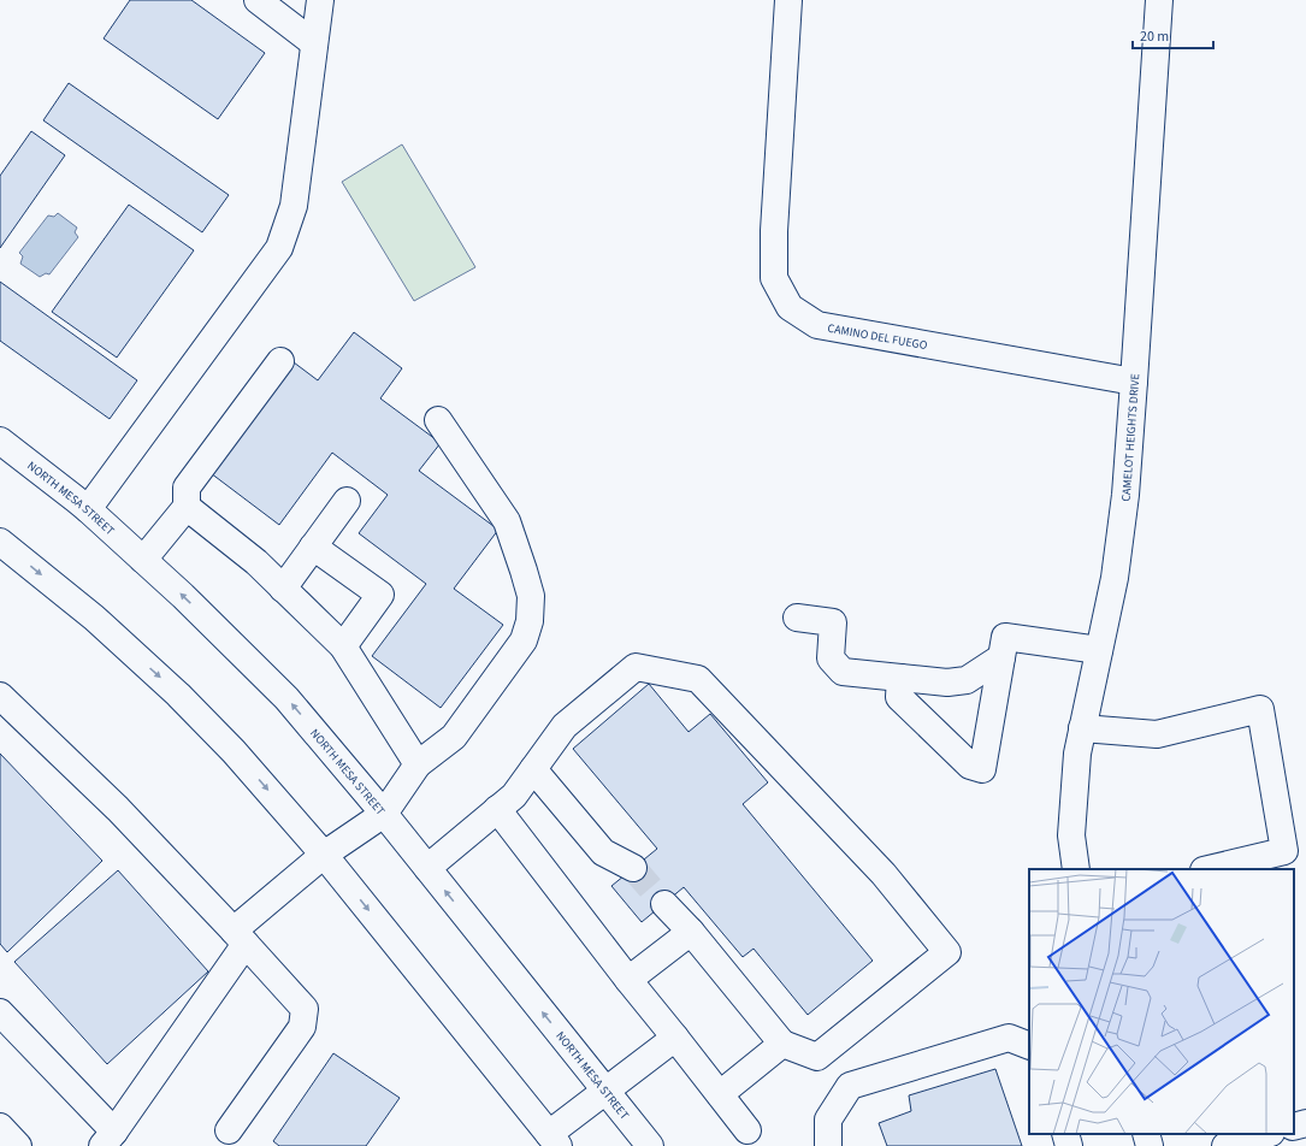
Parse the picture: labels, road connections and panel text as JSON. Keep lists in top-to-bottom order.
{
  "streets": {
    "main road": ["CAMINO DEL FUEGO", "CAMELOT HEIGHTS DRIVE", "NORTH MESA STREET"]
  },
  "crossings": [
    ["CAMINO DEL FUEGO", "CAMELOT HEIGHTS DRIVE"]
  ],
  "scale_bar": "20 m"
}
